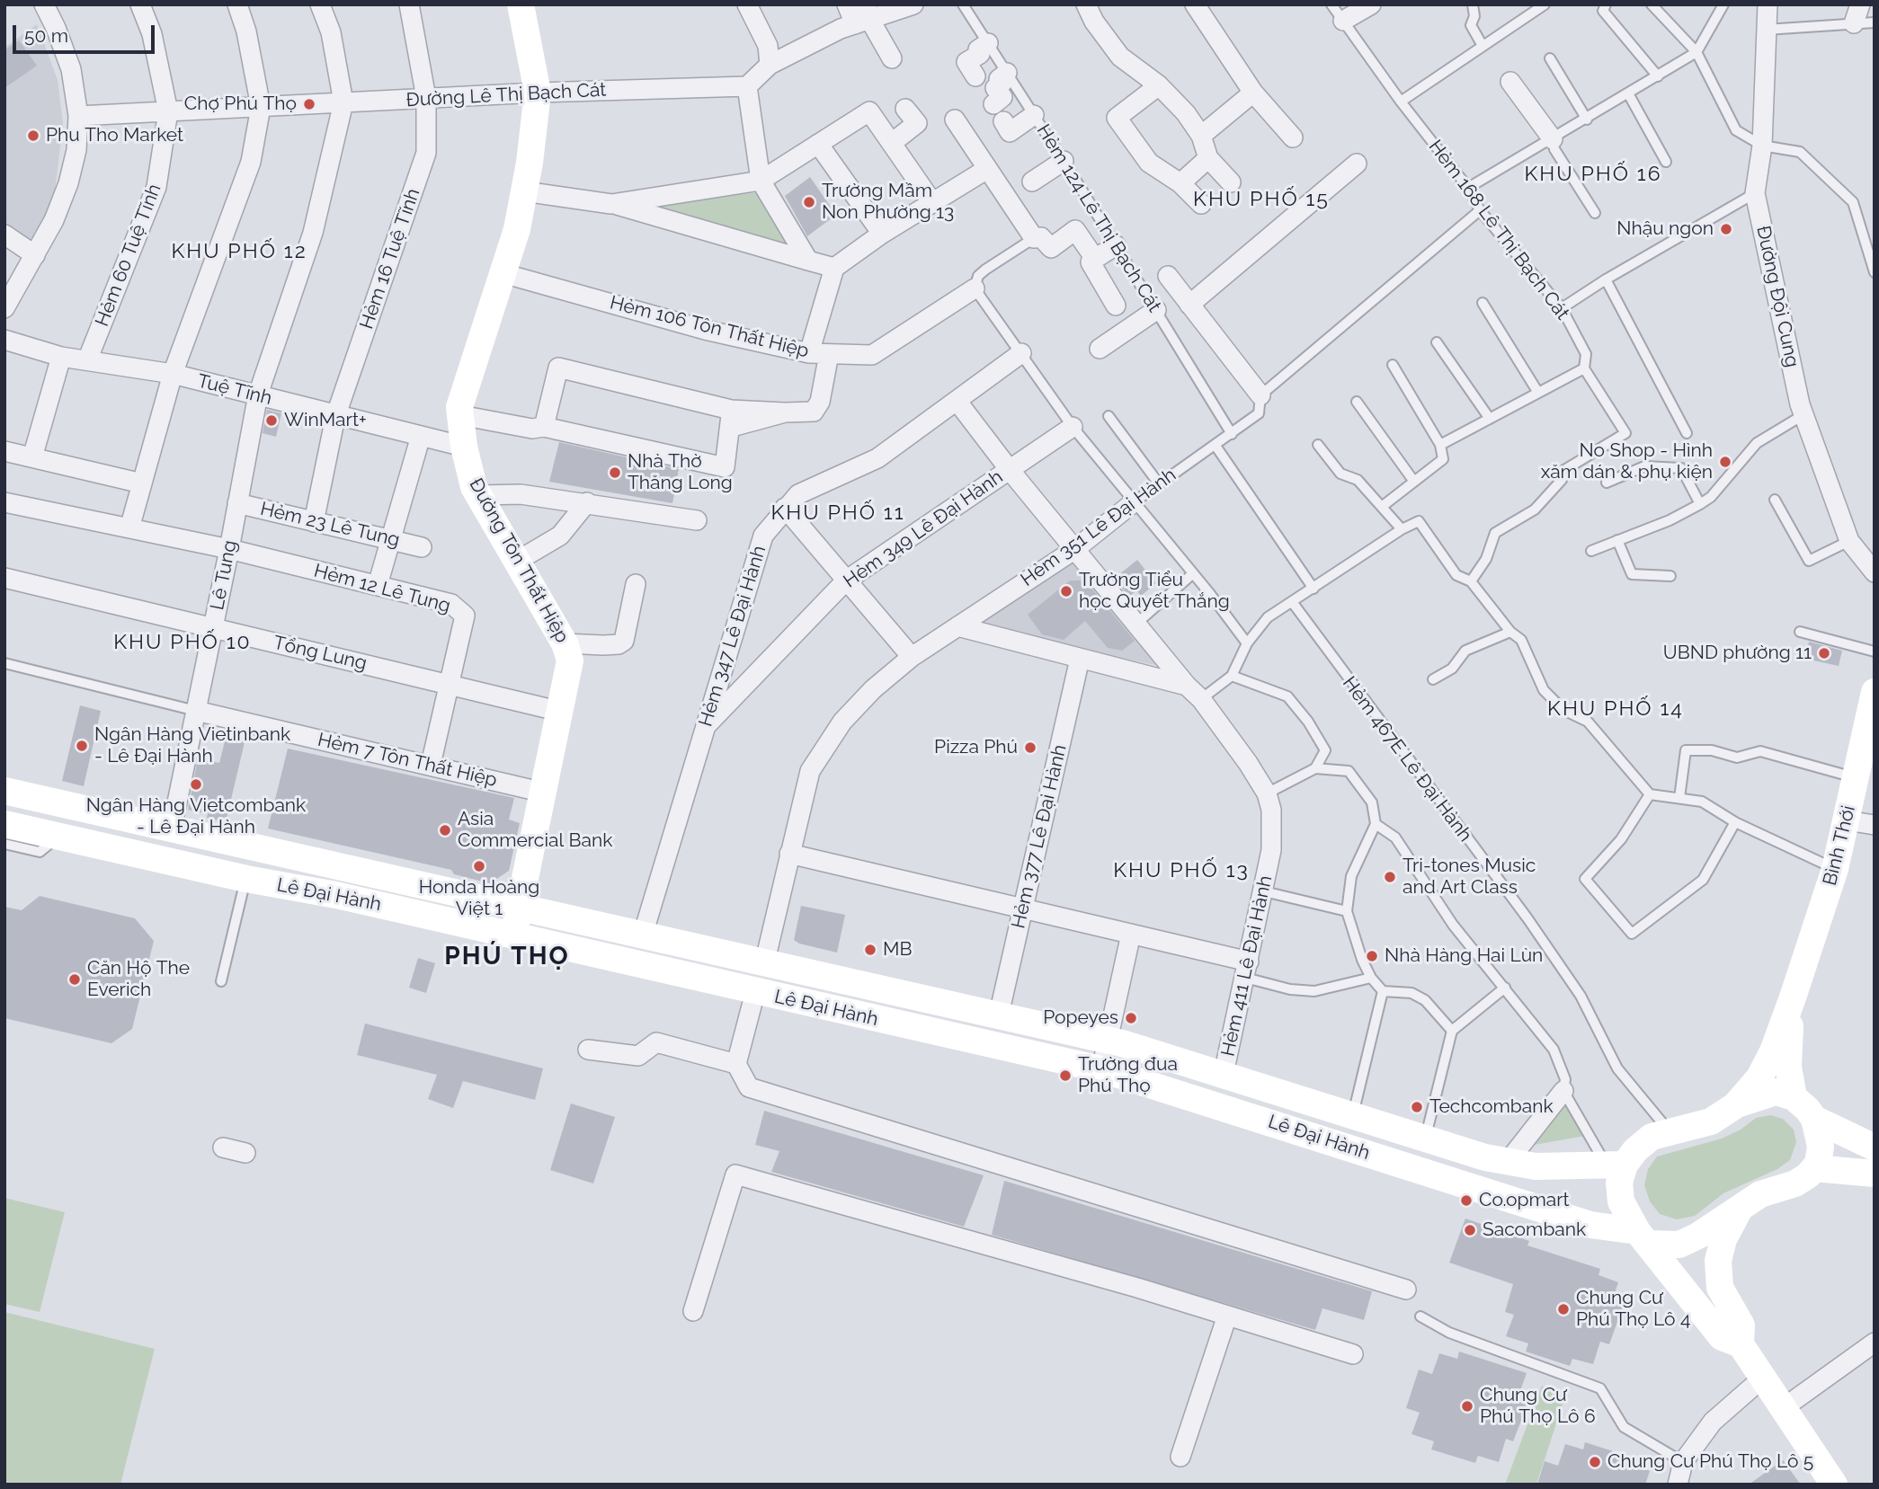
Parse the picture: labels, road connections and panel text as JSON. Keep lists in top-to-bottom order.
{
  "streets": {
    "main road": ["Đường Tôn Thất Hiệp", "Bình Thới", "Lê Đại Hành"],
    "street": [
      "Đường Lê Thị Bạch Cát",
      "Hẻm 60 Tuệ Tĩnh",
      "Hẻm 16 Tuệ Tĩnh",
      "Đường Đội Cung",
      "Hẻm 106 Tôn Thất Hiệp",
      "Tuệ Tĩnh",
      "Hẻm 23 Lê Tung",
      "Hẻm 351 Lê Đại Hành",
      "Hẻm 349 Lê Đại Hành",
      "Lê Tung",
      "Hẻm 12 Lê Tung",
      "Hẻm 347 Lê Đại Hành",
      "Tổng Lung",
      "Hẻm 7 Tôn Thất Hiệp",
      "Hẻm 377 Lê Đại Hành",
      "Hẻm 411 Lê Đại Hành"
    ],
    "lane": ["Hẻm 124 Lê Thị Bạch Cát", "Hẻm 168 Lê Thị Bạch Cát", "Hẻm 467E Lê Đại Hành"]
  },
  "crossings": [
    ["Đường Lê Thị Bạch Cát", "Hẻm 60 Tuệ Tĩnh"],
    ["Đường Lê Thị Bạch Cát", "Hẻm 16 Tuệ Tĩnh"],
    ["Đường Lê Thị Bạch Cát", "Đường Tôn Thất Hiệp"],
    ["Đường Lê Thị Bạch Cát", "Lê Tung"],
    ["Hẻm 124 Lê Thị Bạch Cát", "Hẻm 351 Lê Đại Hành"],
    ["Hẻm 168 Lê Thị Bạch Cát", "Hẻm 351 Lê Đại Hành"],
    ["Hẻm 60 Tuệ Tĩnh", "Tuệ Tĩnh"],
    ["Hẻm 16 Tuệ Tĩnh", "Tuệ Tĩnh"],
    ["Hẻm 16 Tuệ Tĩnh", "Hẻm 23 Lê Tung"],
    ["Hẻm 106 Tôn Thất Hiệp", "Đường Tôn Thất Hiệp"],
    ["Tuệ Tĩnh", "Đường Tôn Thất Hiệp"],
    ["Tuệ Tĩnh", "Lê Tung"],
    ["Hẻm 23 Lê Tung", "Lê Tung"],
    ["Hẻm 351 Lê Đại Hành", "Lê Đại Hành"],
    ["Hẻm 351 Lê Đại Hành", "Hẻm 411 Lê Đại Hành"],
    ["Hẻm 349 Lê Đại Hành", "Hẻm 347 Lê Đại Hành"],
    ["Hẻm 349 Lê Đại Hành", "Hẻm 411 Lê Đại Hành"],
    ["Đường Tôn Thất Hiệp", "Tổng Lung"],
    ["Đường Tôn Thất Hiệp", "Hẻm 7 Tôn Thất Hiệp"],
    ["Đường Tôn Thất Hiệp", "Lê Đại Hành"],
    ["Lê Tung", "Hẻm 12 Lê Tung"],
    ["Lê Tung", "Tổng Lung"],
    ["Lê Tung", "Hẻm 7 Tôn Thất Hiệp"],
    ["Lê Tung", "Lê Đại Hành"],
    ["Hẻm 12 Lê Tung", "Tổng Lung"],
    ["Hẻm 347 Lê Đại Hành", "Lê Đại Hành"],
    ["Hẻm 347 Lê Đại Hành", "Hẻm 411 Lê Đại Hành"],
    ["Hẻm 377 Lê Đại Hành", "Lê Đại Hành"],
    ["Lê Đại Hành", "Hẻm 411 Lê Đại Hành"]
  ],
  "districts": [
    "KHU PHỐ 16",
    "KHU PHỐ 15",
    "KHU PHỐ 12",
    "KHU PHỐ 11",
    "KHU PHỐ 10",
    "KHU PHỐ 14",
    "KHU PHỐ 13",
    "PHÚ THỌ"
  ],
  "places": [
    "Chợ Phú Thọ",
    "Phu Tho Market",
    "Trường Mầm Non Phường 13",
    "Nhậu ngon",
    "WinMart+",
    "No Shop - Hình xăm dán & phụ kiện",
    "Nhà Thờ Thăng Long",
    "Trường Tiểu học Quyết Thắng",
    "UBND phường 11",
    "Ngân Hàng Vietinbank - Lê Đại Hành",
    "Pizza Phú",
    "Ngân Hàng Vietcombank - Lê Đại Hành",
    "Asia Commercial Bank",
    "Honda Hoàng Việt 1",
    "Tri-tones Music and Art Class",
    "MB",
    "Nhà Hàng Hai Lùn",
    "Căn Hộ The Everich",
    "Popeyes",
    "Trường đua Phú Thọ",
    "Techcombank",
    "Co.opmart",
    "Sacombank",
    "Chung Cư Phú Thọ Lô 4",
    "Chung Cư Phú Thọ Lô 6",
    "Chung Cư Phú Thọ Lô 5"
  ],
  "scale_bar": "50 m"
}
